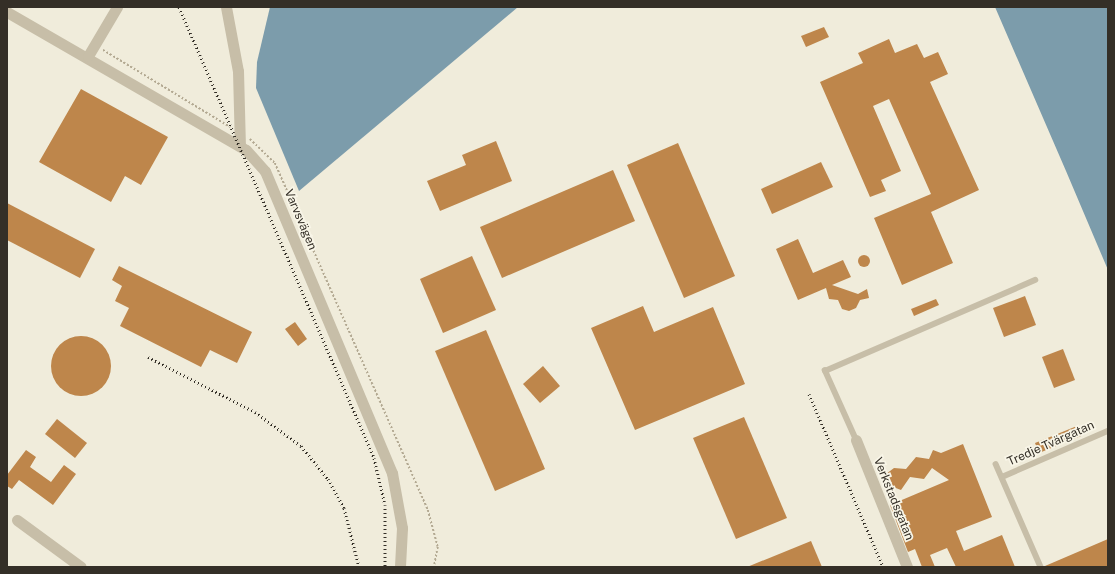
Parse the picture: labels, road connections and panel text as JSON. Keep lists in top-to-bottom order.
{
  "streets": {
    "street": ["Varvsvägen", "Verkstadsgatan"],
    "lane": ["Tredje Tvärgatan"]
  }
}
